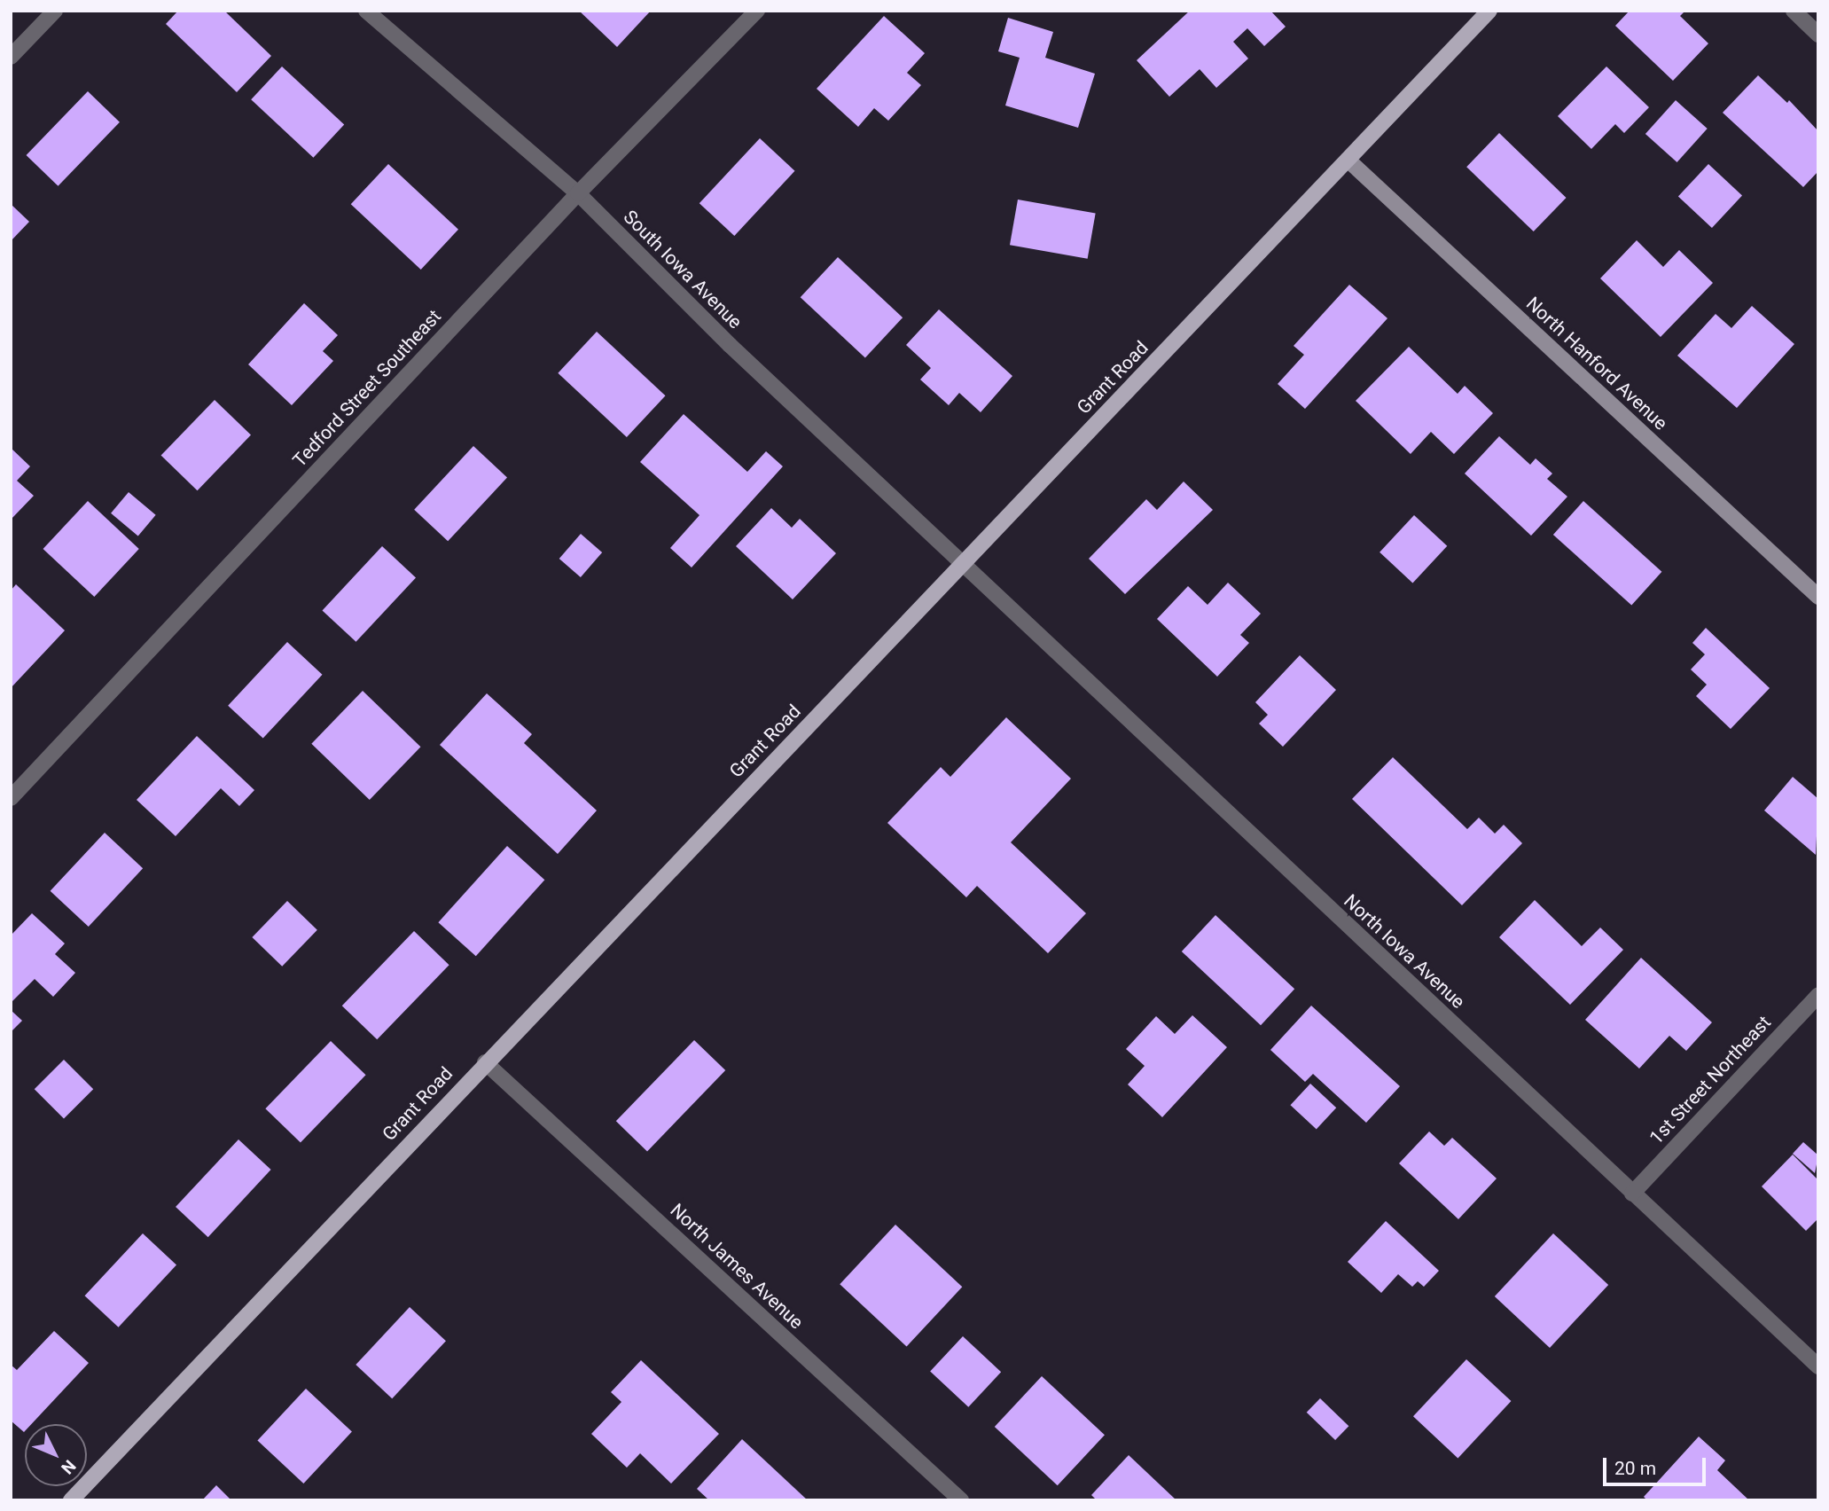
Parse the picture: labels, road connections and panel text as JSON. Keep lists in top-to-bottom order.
{
  "streets": {
    "main road": ["Grant Road"],
    "street": [
      "South Iowa Avenue",
      "North Hanford Avenue",
      "Tedford Street Southeast",
      "North Iowa Avenue",
      "1st Street Northeast",
      "North James Avenue"
    ]
  },
  "crossings": [
    ["South Iowa Avenue", "Grant Road"],
    ["South Iowa Avenue", "Tedford Street Southeast"],
    ["South Iowa Avenue", "North Iowa Avenue"],
    ["North Hanford Avenue", "Grant Road"],
    ["Grant Road", "North Iowa Avenue"],
    ["Grant Road", "North James Avenue"],
    ["North Iowa Avenue", "1st Street Northeast"]
  ],
  "scale_bar": "20 m",
  "north": "bottom right"
}
